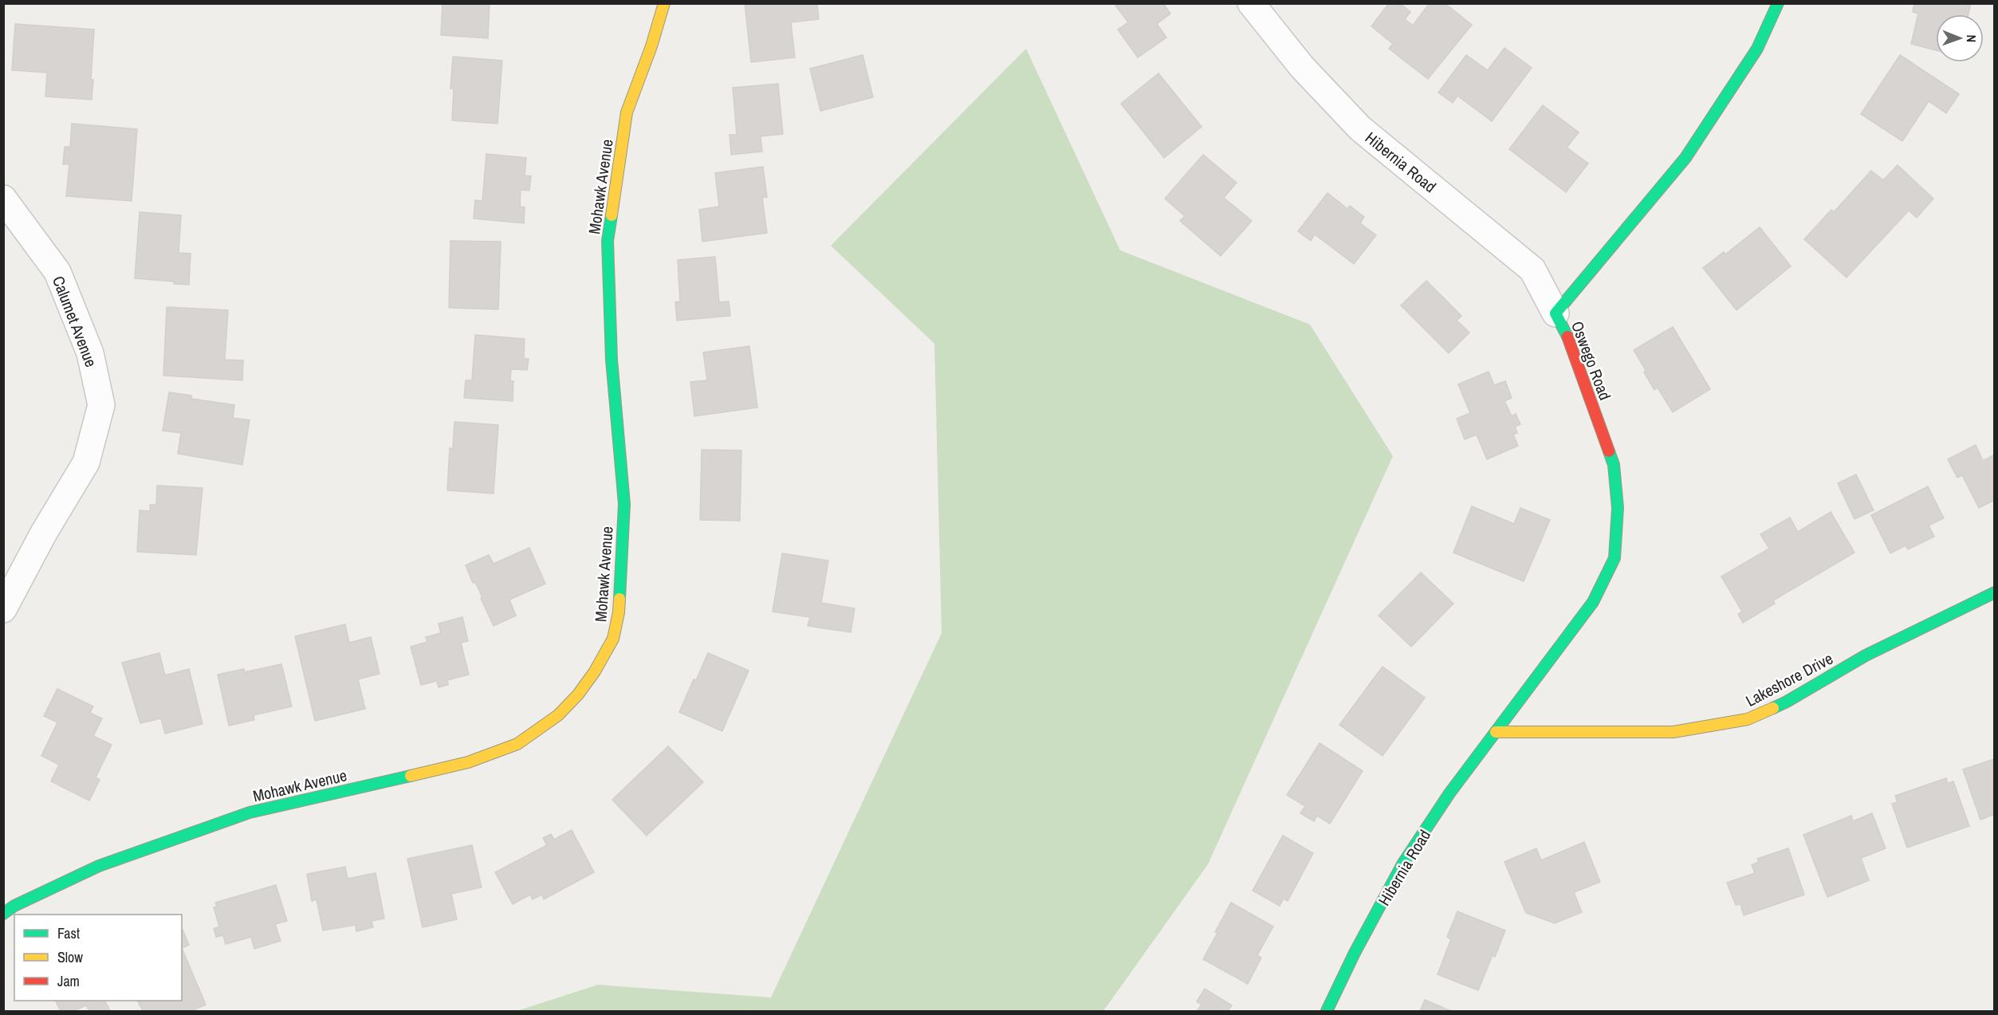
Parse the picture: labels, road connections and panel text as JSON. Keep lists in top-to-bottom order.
{
  "streets": {
    "street": [
      "Hibernia Road",
      "Mohawk Avenue",
      "Calumet Avenue",
      "Oswego Road",
      "Lakeshore Drive"
    ]
  },
  "crossings": [
    ["Hibernia Road", "Oswego Road"],
    ["Hibernia Road", "Lakeshore Drive"],
    ["Oswego Road", "Lakeshore Drive"]
  ],
  "legend": ["Fast", "Slow", "Jam"],
  "north": "right"
}
